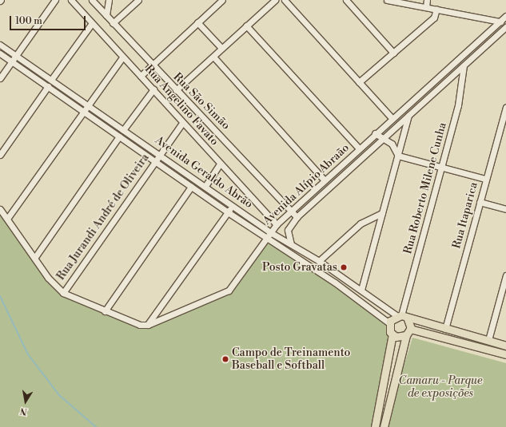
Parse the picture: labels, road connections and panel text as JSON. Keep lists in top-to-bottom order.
{
  "streets": {
    "main road": ["Avenida Geraldo Abrão"],
    "street": [
      "Rua São Simão",
      "Rua Angelino Favato",
      "Avenida Alípio Abraão",
      "Rua Roberto Milene Cunha",
      "Rua Itaparica",
      "Rua Jurandi André de Oliveira"
    ]
  },
  "crossings": [
    ["Rua São Simão", "Avenida Alípio Abraão"],
    ["Rua Angelino Favato", "Avenida Alípio Abraão"],
    ["Rua Angelino Favato", "Rua Jurandi André de Oliveira"],
    ["Avenida Geraldo Abrão", "Avenida Alípio Abraão"],
    ["Avenida Geraldo Abrão", "Rua Roberto Milene Cunha"],
    ["Avenida Geraldo Abrão", "Rua Itaparica"],
    ["Avenida Geraldo Abrão", "Rua Jurandi André de Oliveira"],
    ["Avenida Alípio Abraão", "Rua Roberto Milene Cunha"]
  ],
  "parks": ["Camaru - Parque de exposições"],
  "places": ["Posto Gravatas", "Campo de Treinamento Baseball e Softball"],
  "scale_bar": "100 m",
  "north": "bottom"
}
